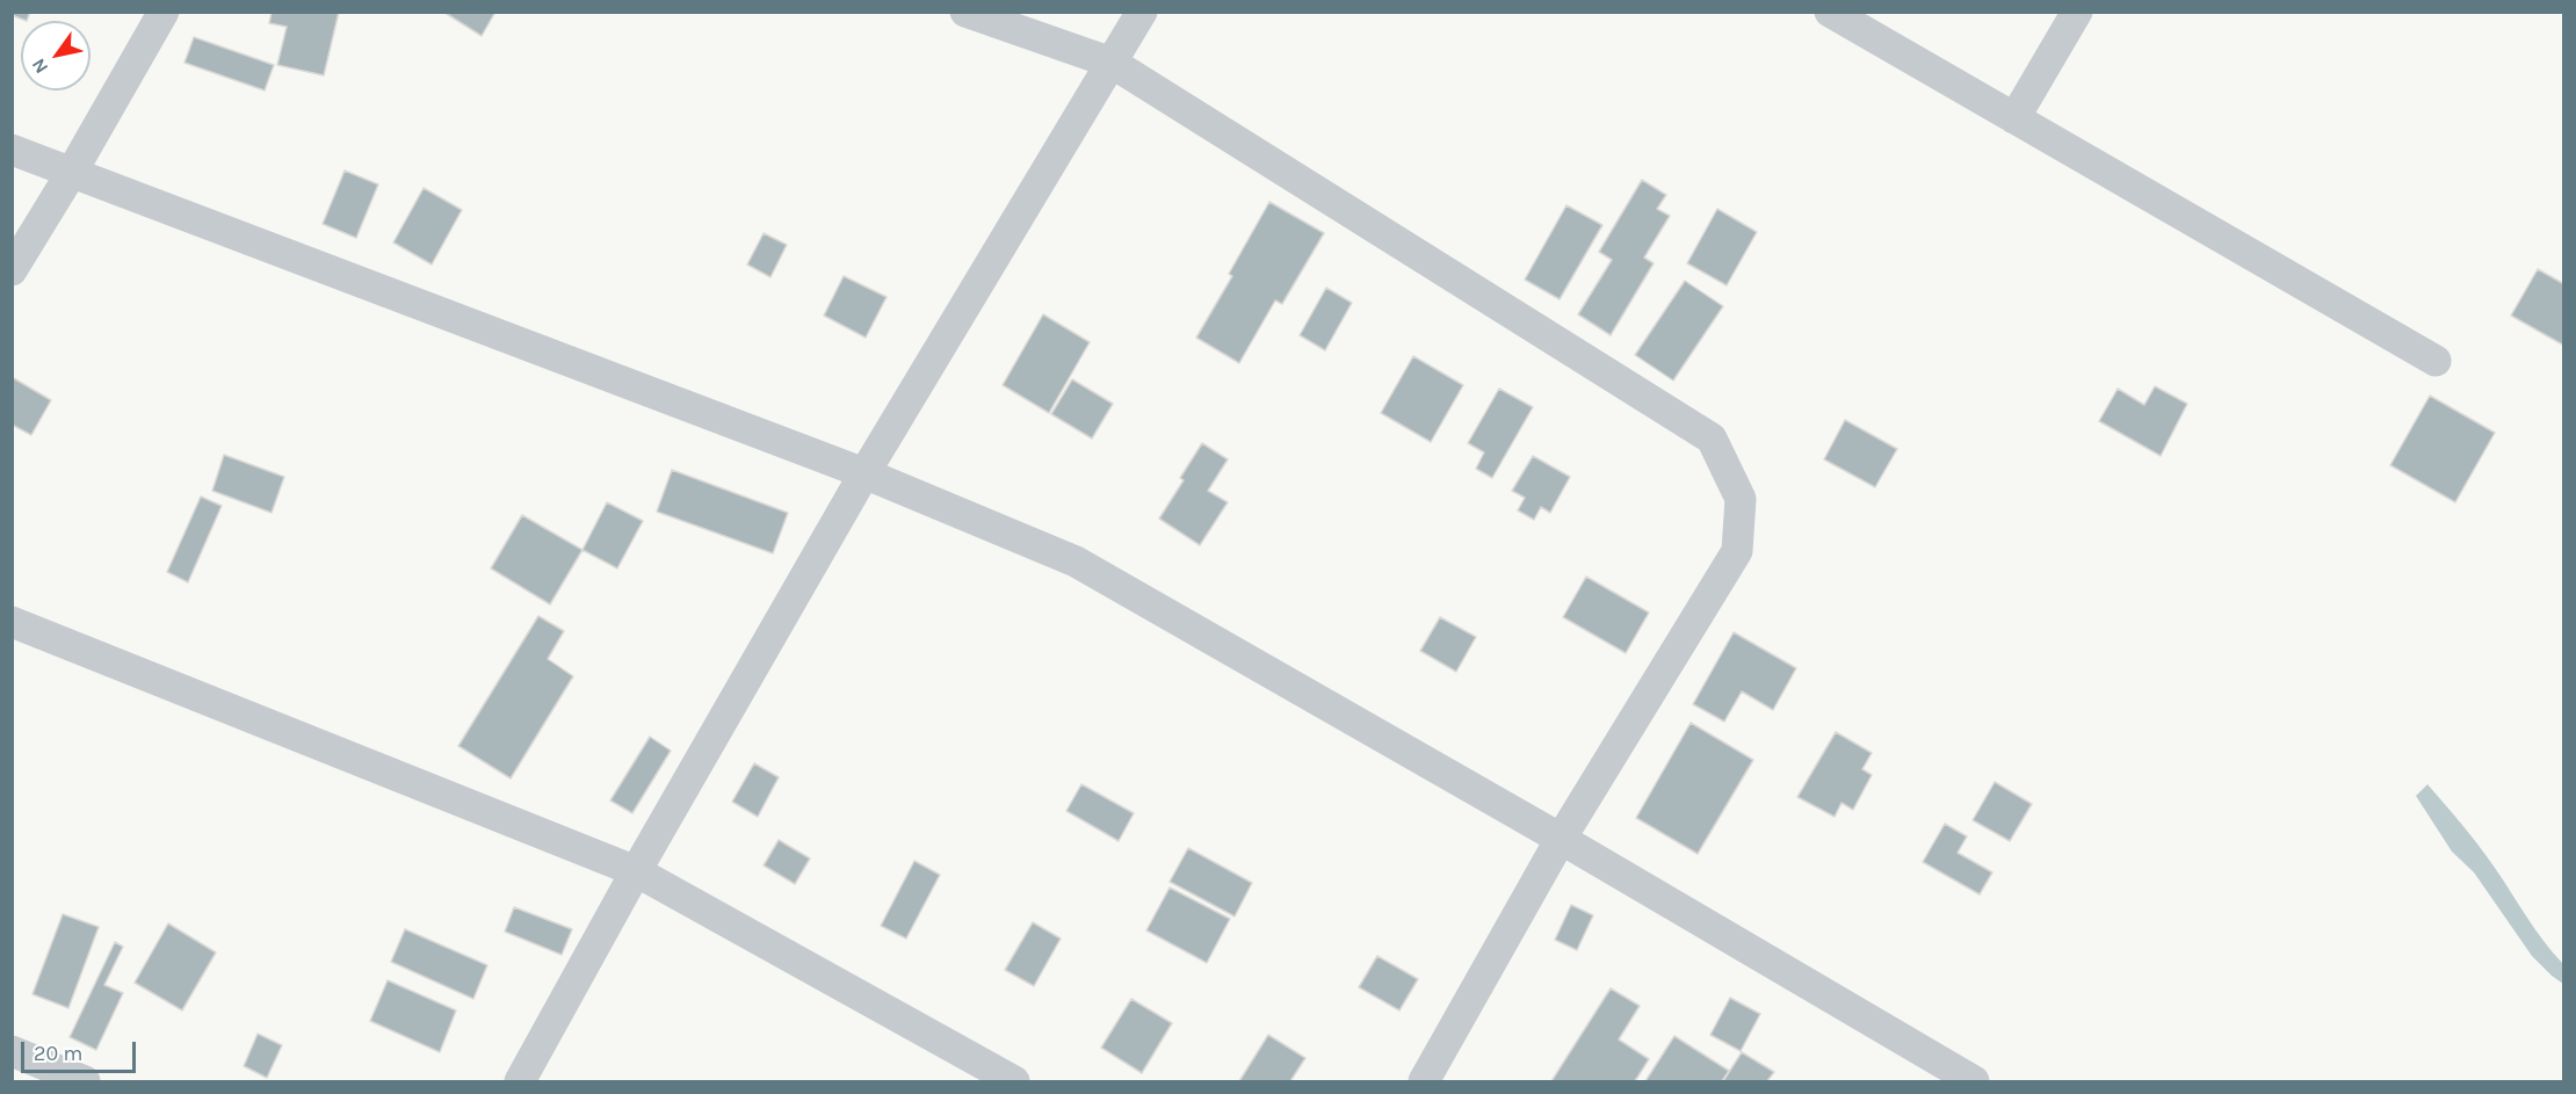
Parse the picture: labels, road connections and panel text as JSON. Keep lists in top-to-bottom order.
{
  "scale_bar": "20 m",
  "north": "bottom left"
}
